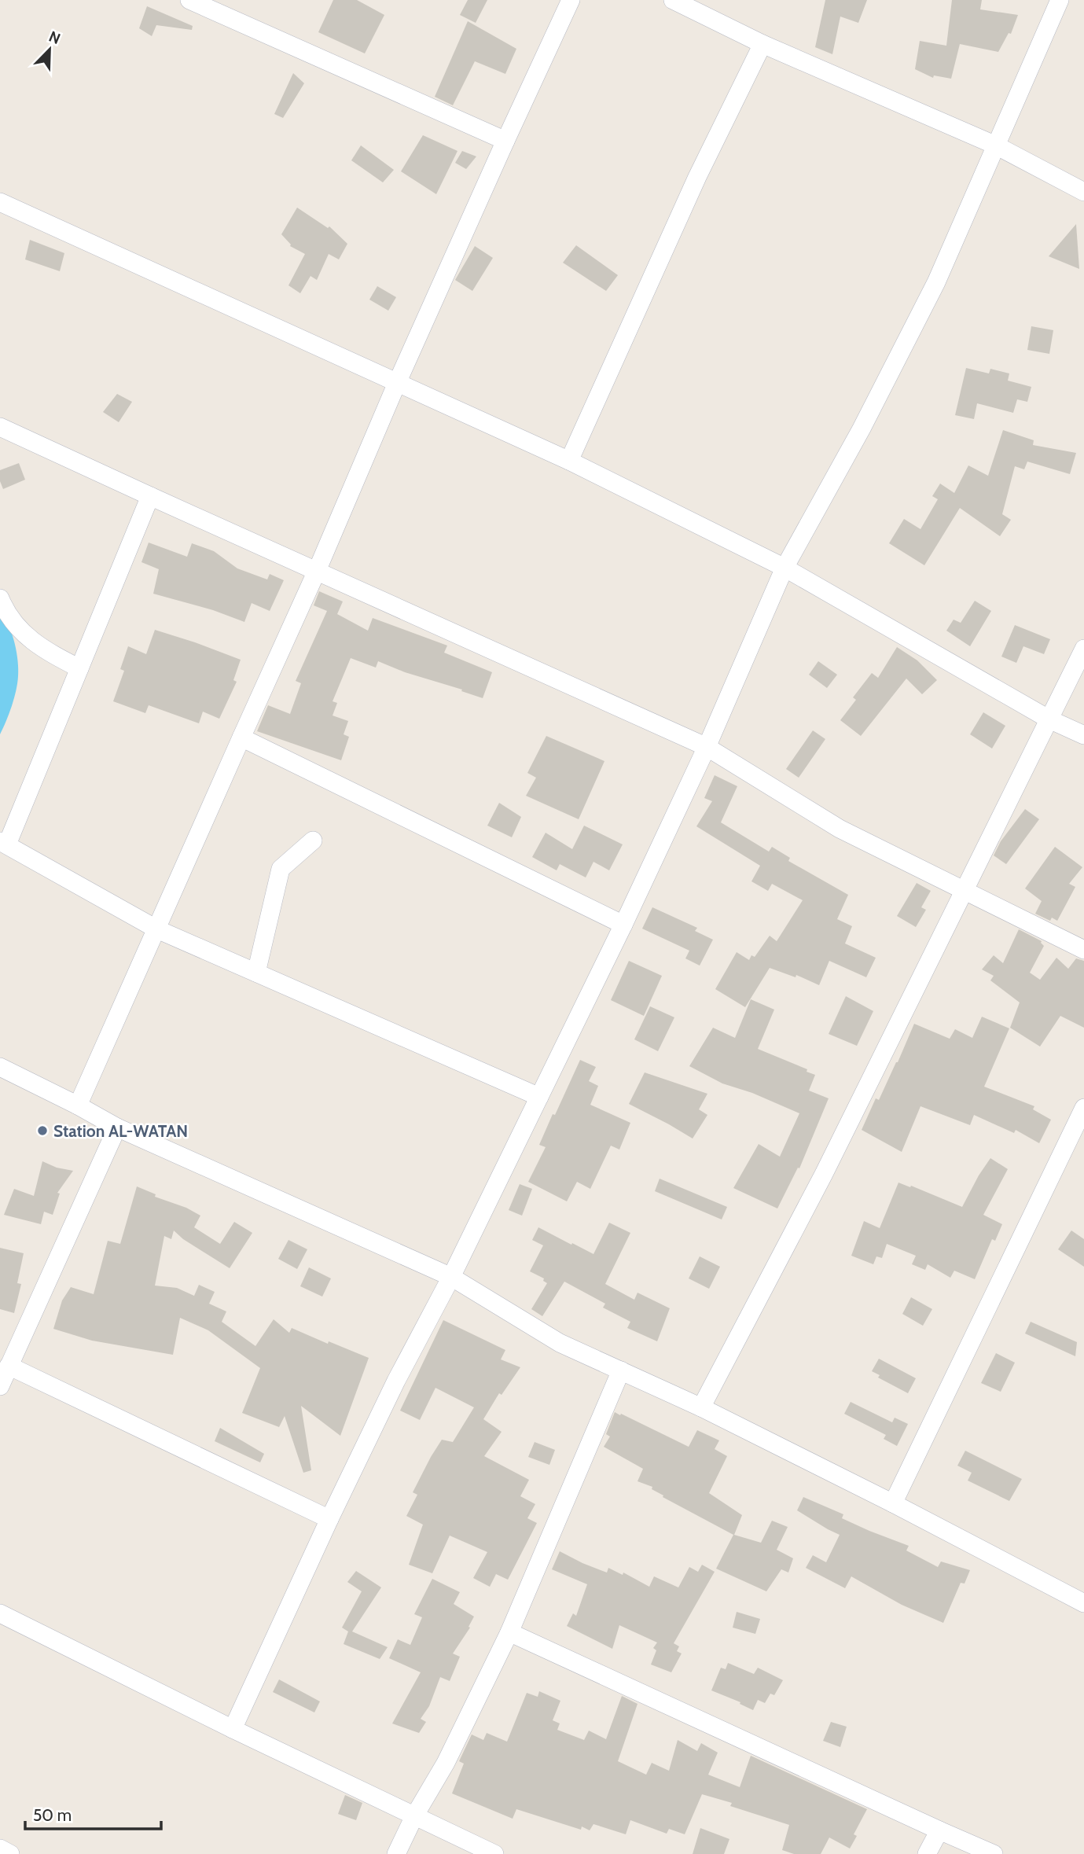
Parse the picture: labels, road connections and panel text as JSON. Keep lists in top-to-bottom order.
{
  "places": ["Station AL-WATAN"],
  "scale_bar": "50 m",
  "north": "top right"
}
